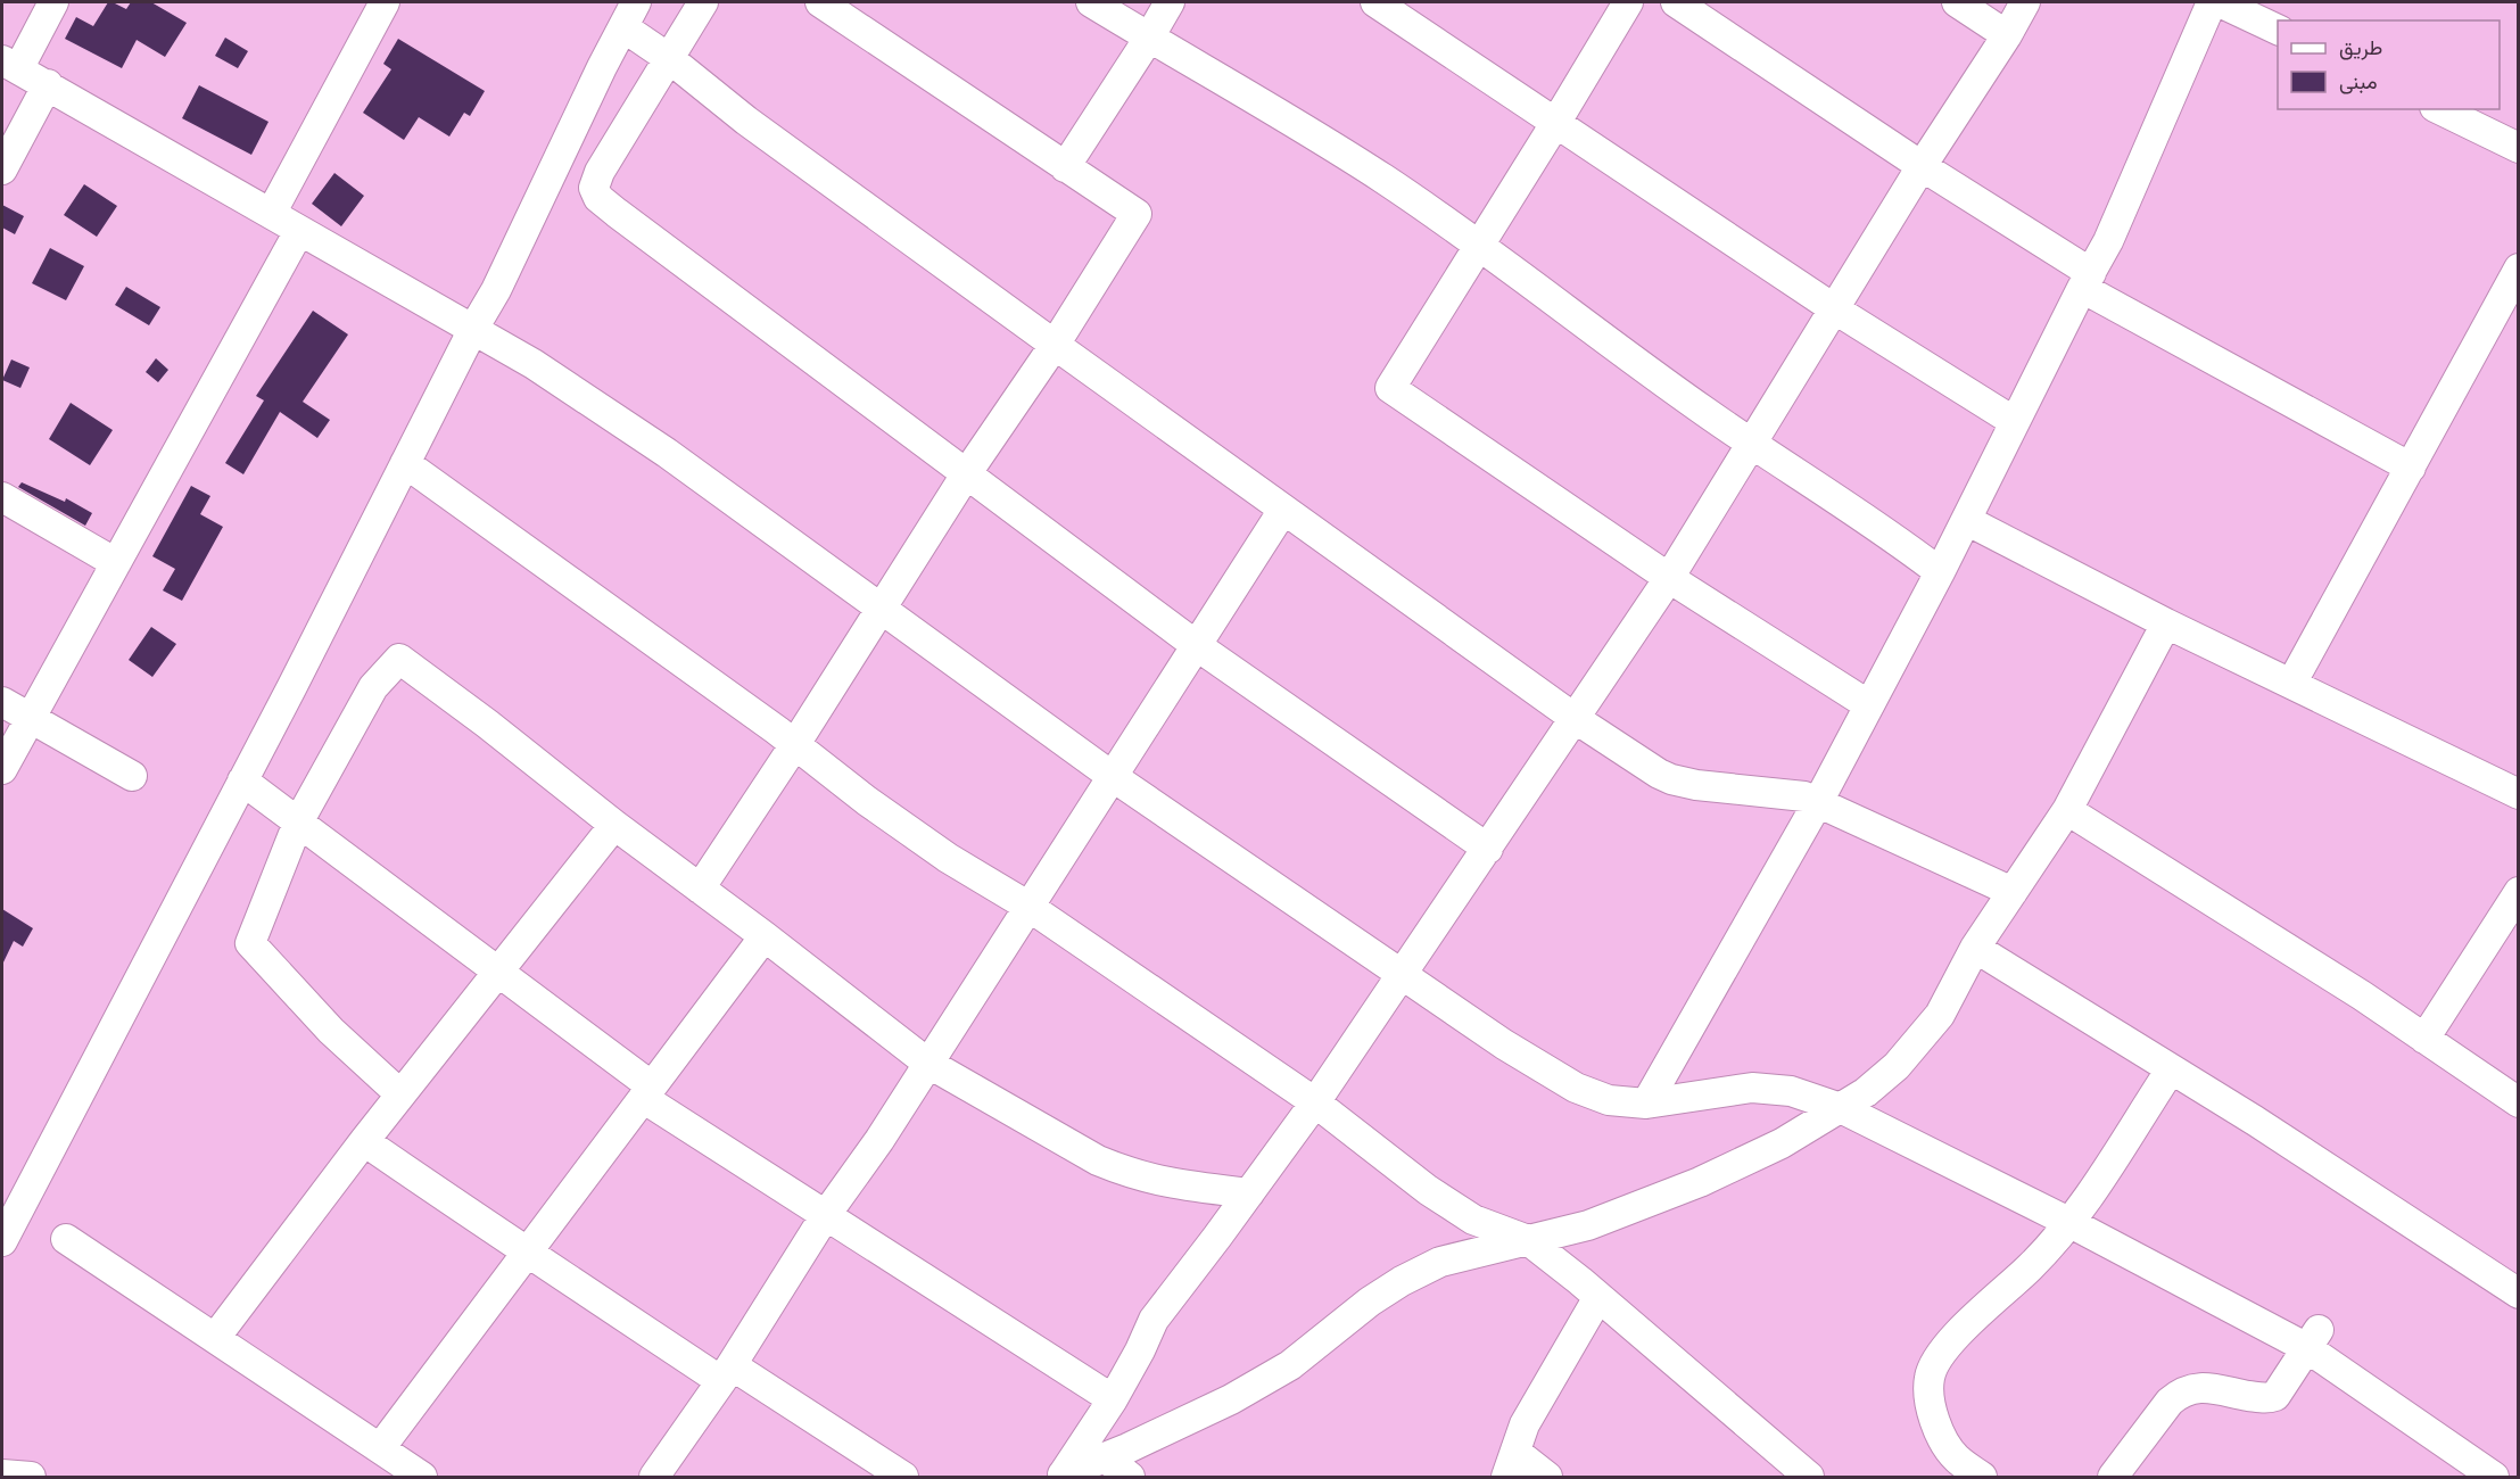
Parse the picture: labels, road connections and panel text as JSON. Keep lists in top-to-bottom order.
{
  "legend": ["طريق", "مبنى"]
}
